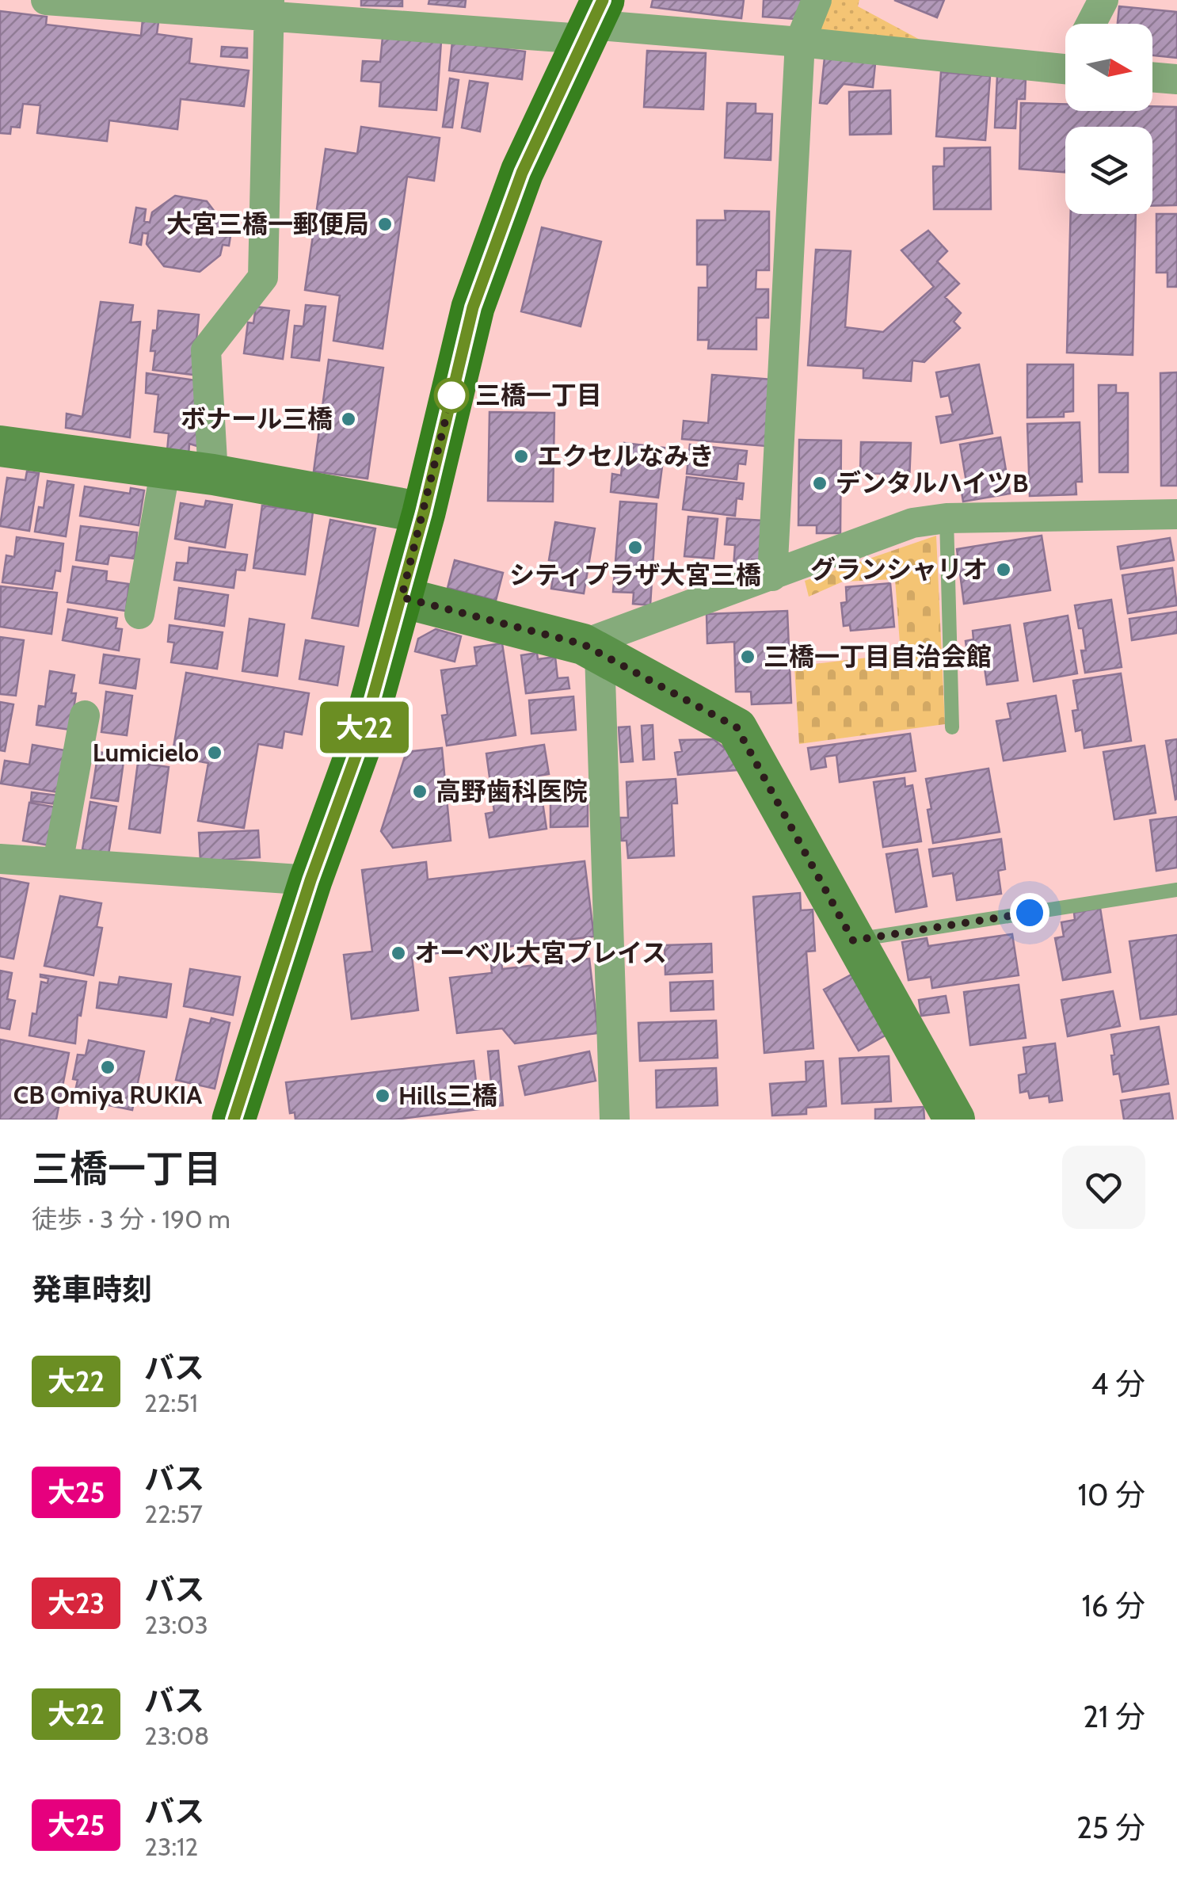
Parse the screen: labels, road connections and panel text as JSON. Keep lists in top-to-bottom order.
{
  "places": [
    "大宮三橋一郵便局",
    "三橋一丁目",
    "ボナール三橋",
    "エクセルなみき",
    "デンタルハイツB",
    "シティプラザ大宮三橋",
    "グランシャリオ",
    "三橋一丁目自治会館",
    "Lumicielo",
    "高野歯科医院",
    "オーベル大宮プレイス",
    "CB Omiya RUKIA",
    "Hills三橋"
  ],
  "lines": ["bus line 大22"],
  "north": "right",
  "page": {
    "on_map": "大22",
    "heading": [
      ["三橋一丁目", "徒歩 · 3 分 · 190 m"],
      "発車時刻"
    ],
    "list": [
      {
        "mark": "大22",
        "name": "バス",
        "note": "22:51",
        "value": "4 分"
      },
      {
        "mark": "大25",
        "name": "バス",
        "note": "22:57",
        "value": "10 分"
      },
      {
        "mark": "大23",
        "name": "バス",
        "note": "23:03",
        "value": "16 分"
      },
      {
        "mark": "大22",
        "name": "バス",
        "note": "23:08",
        "value": "21 分"
      },
      {
        "mark": "大25",
        "name": "バス",
        "note": "23:12",
        "value": "25 分"
      }
    ]
  }
}
